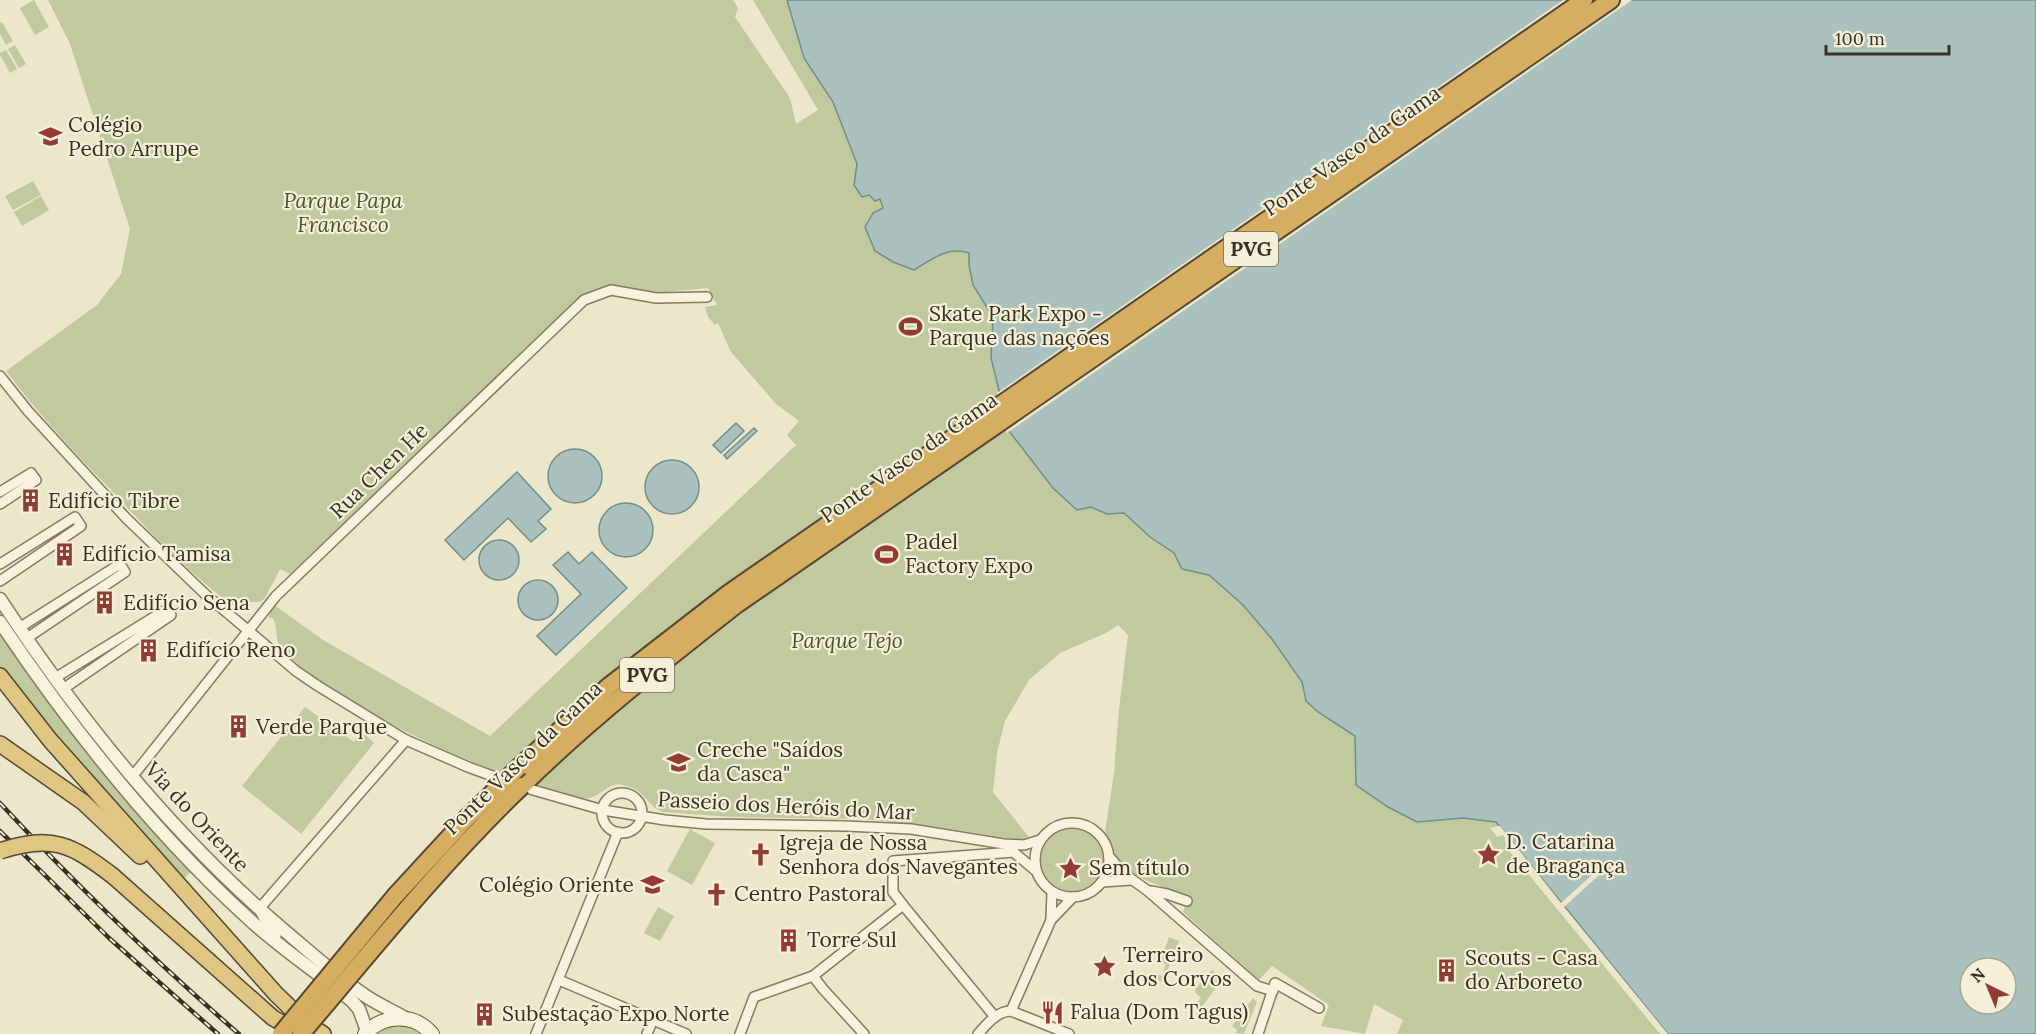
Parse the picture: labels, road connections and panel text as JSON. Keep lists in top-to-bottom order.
{
  "streets": {
    "highway": ["Ponte Vasco da Gama", "PVG"],
    "street": ["Rua Chen He", "Passeio dos Heróis do Mar", "Via do Oriente"]
  },
  "crossings": [
    ["Rua Chen He", "Passeio dos Heróis do Mar"],
    ["Rua Chen He", "Via do Oriente"]
  ],
  "parks": ["Parque Papa Francisco", "Parque Tejo"],
  "places": {
    "school or university": ["Colégio Pedro Arrupe", "Creche \"Saídos da Casca\"", "Colégio Oriente"],
    "sports": ["Skate Park Expo - Parque das nações", "Padel Factory Expo"],
    "building": [
      "Edifício Tibre",
      "Edifício Tamisa",
      "Edifício Sena",
      "Edifício Reno",
      "Verde Parque",
      "Torre Sul",
      "Scouts - Casa do Arboreto",
      "Subestação Expo Norte"
    ],
    "place": ["D. Catarina de Bragança", "Sem título", "Terreiro dos Corvos"],
    "church": ["Igreja de Nossa Senhora dos Navegantes", "Centro Pastoral"],
    "restaurant": ["Falua (Dom Tagus)"]
  },
  "scale_bar": "100 m",
  "north": "top left"
}
